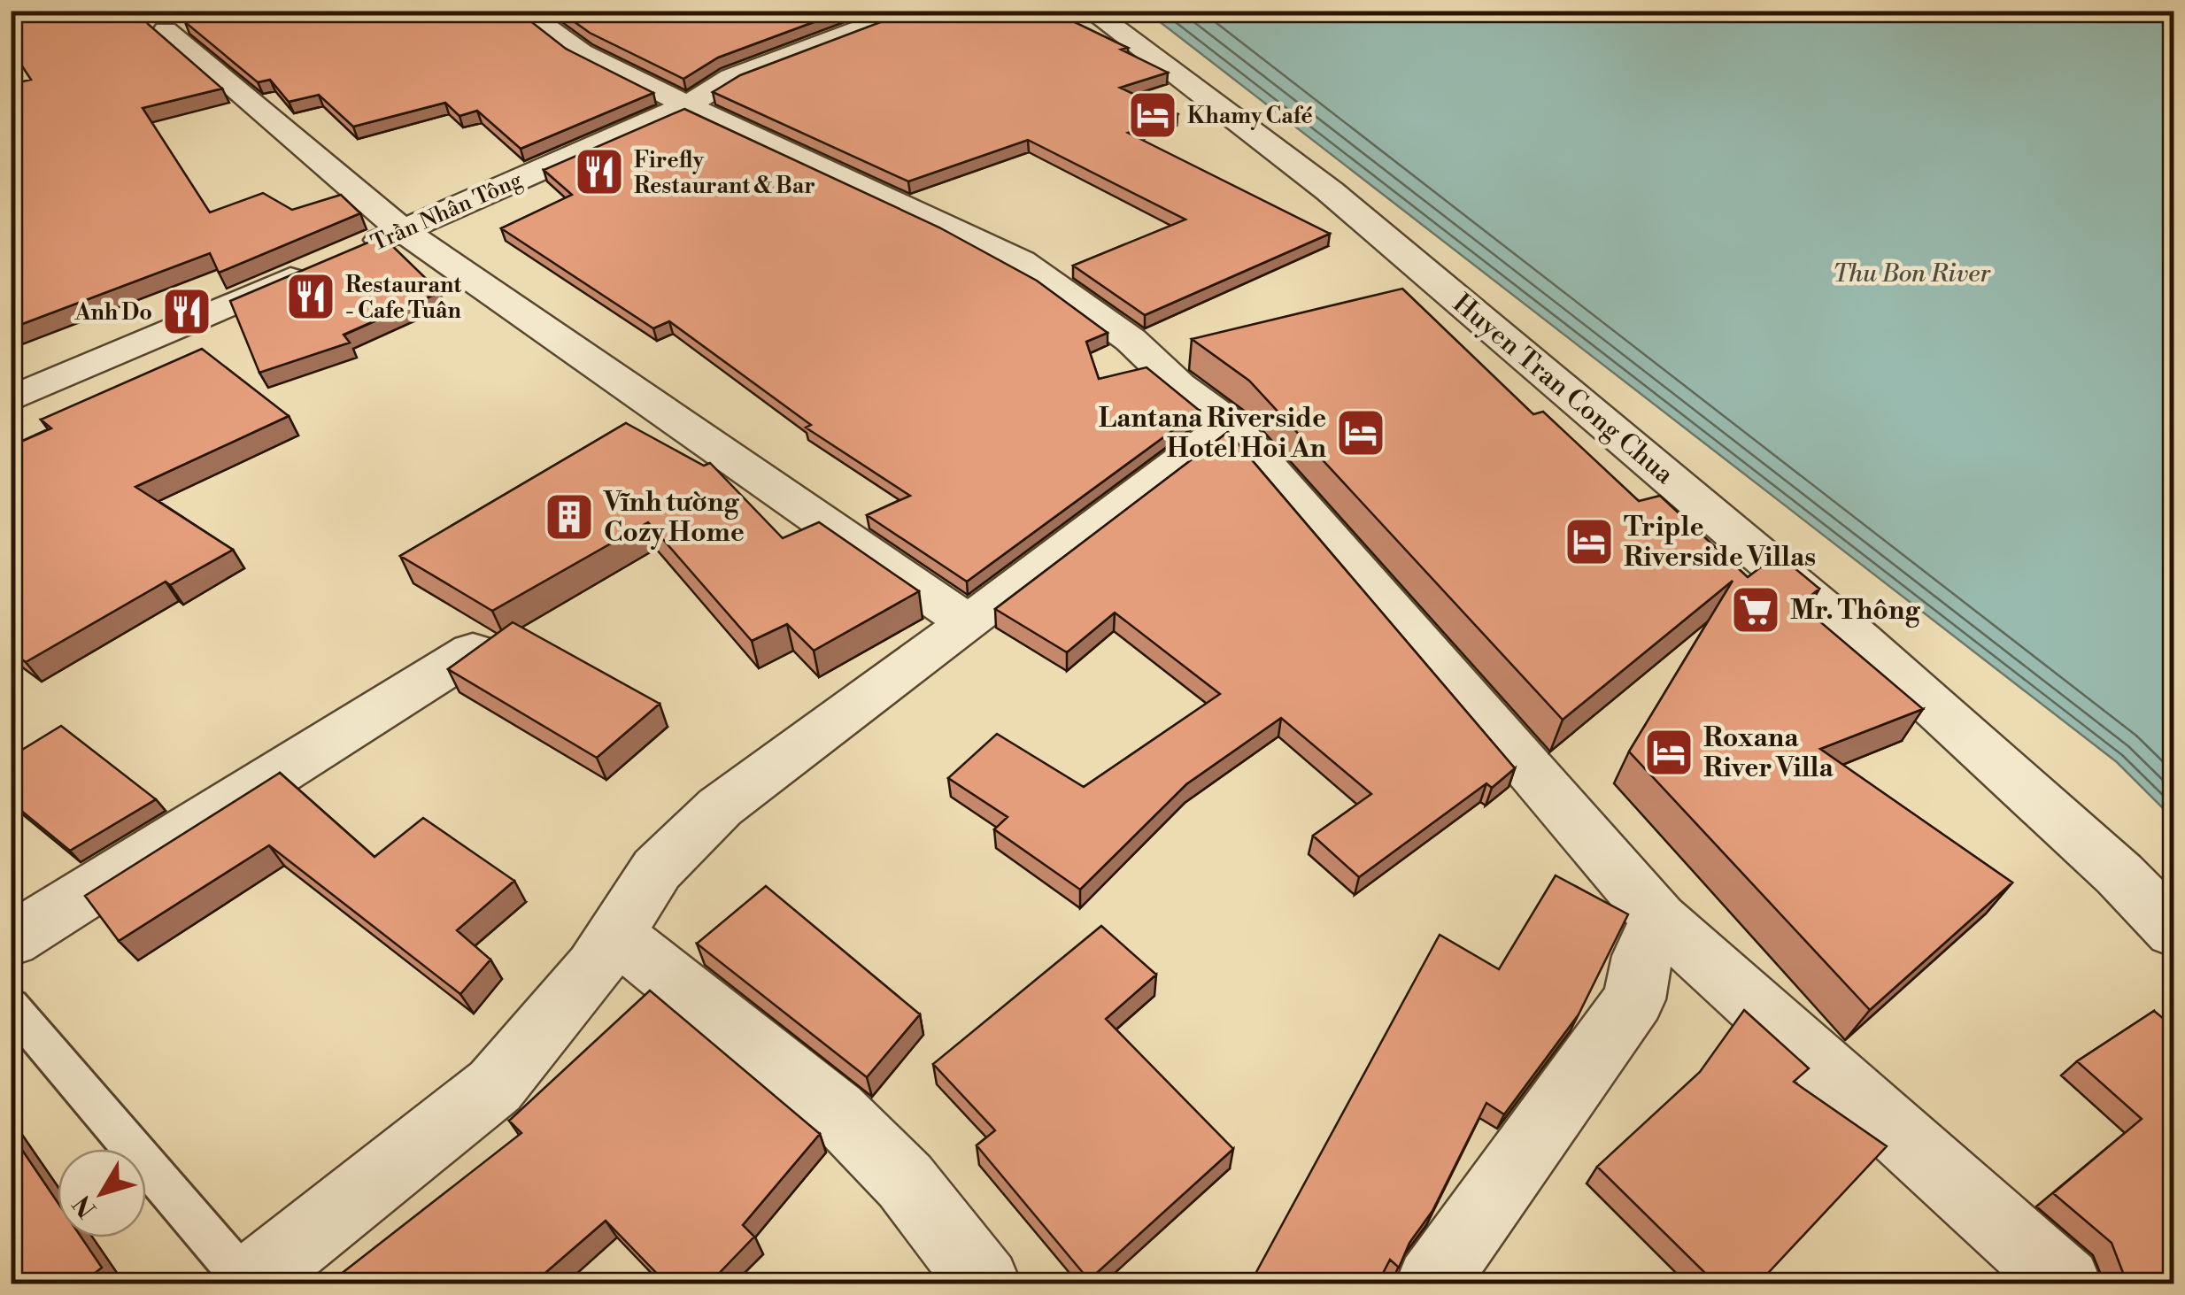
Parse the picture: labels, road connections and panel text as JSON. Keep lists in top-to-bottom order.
{
  "streets": {
    "street": ["Trần Nhân Tông", "Huyen Tran Cong Chua"]
  },
  "water": ["Thu Bon River"],
  "places": {
    "hotel": [
      "Khamy Café",
      "Lantana Riverside Hotel Hoi An",
      "Triple Riverside Villas",
      "Roxana River Villa"
    ],
    "restaurant": ["Firefly Restaurant & Bar", "Restaurant - Cafe Tuân", "Anh Do"],
    "building": ["Vĩnh tường Cozy Home"],
    "supermarket": ["Mr. Thông"]
  },
  "north": "bottom left"
}
